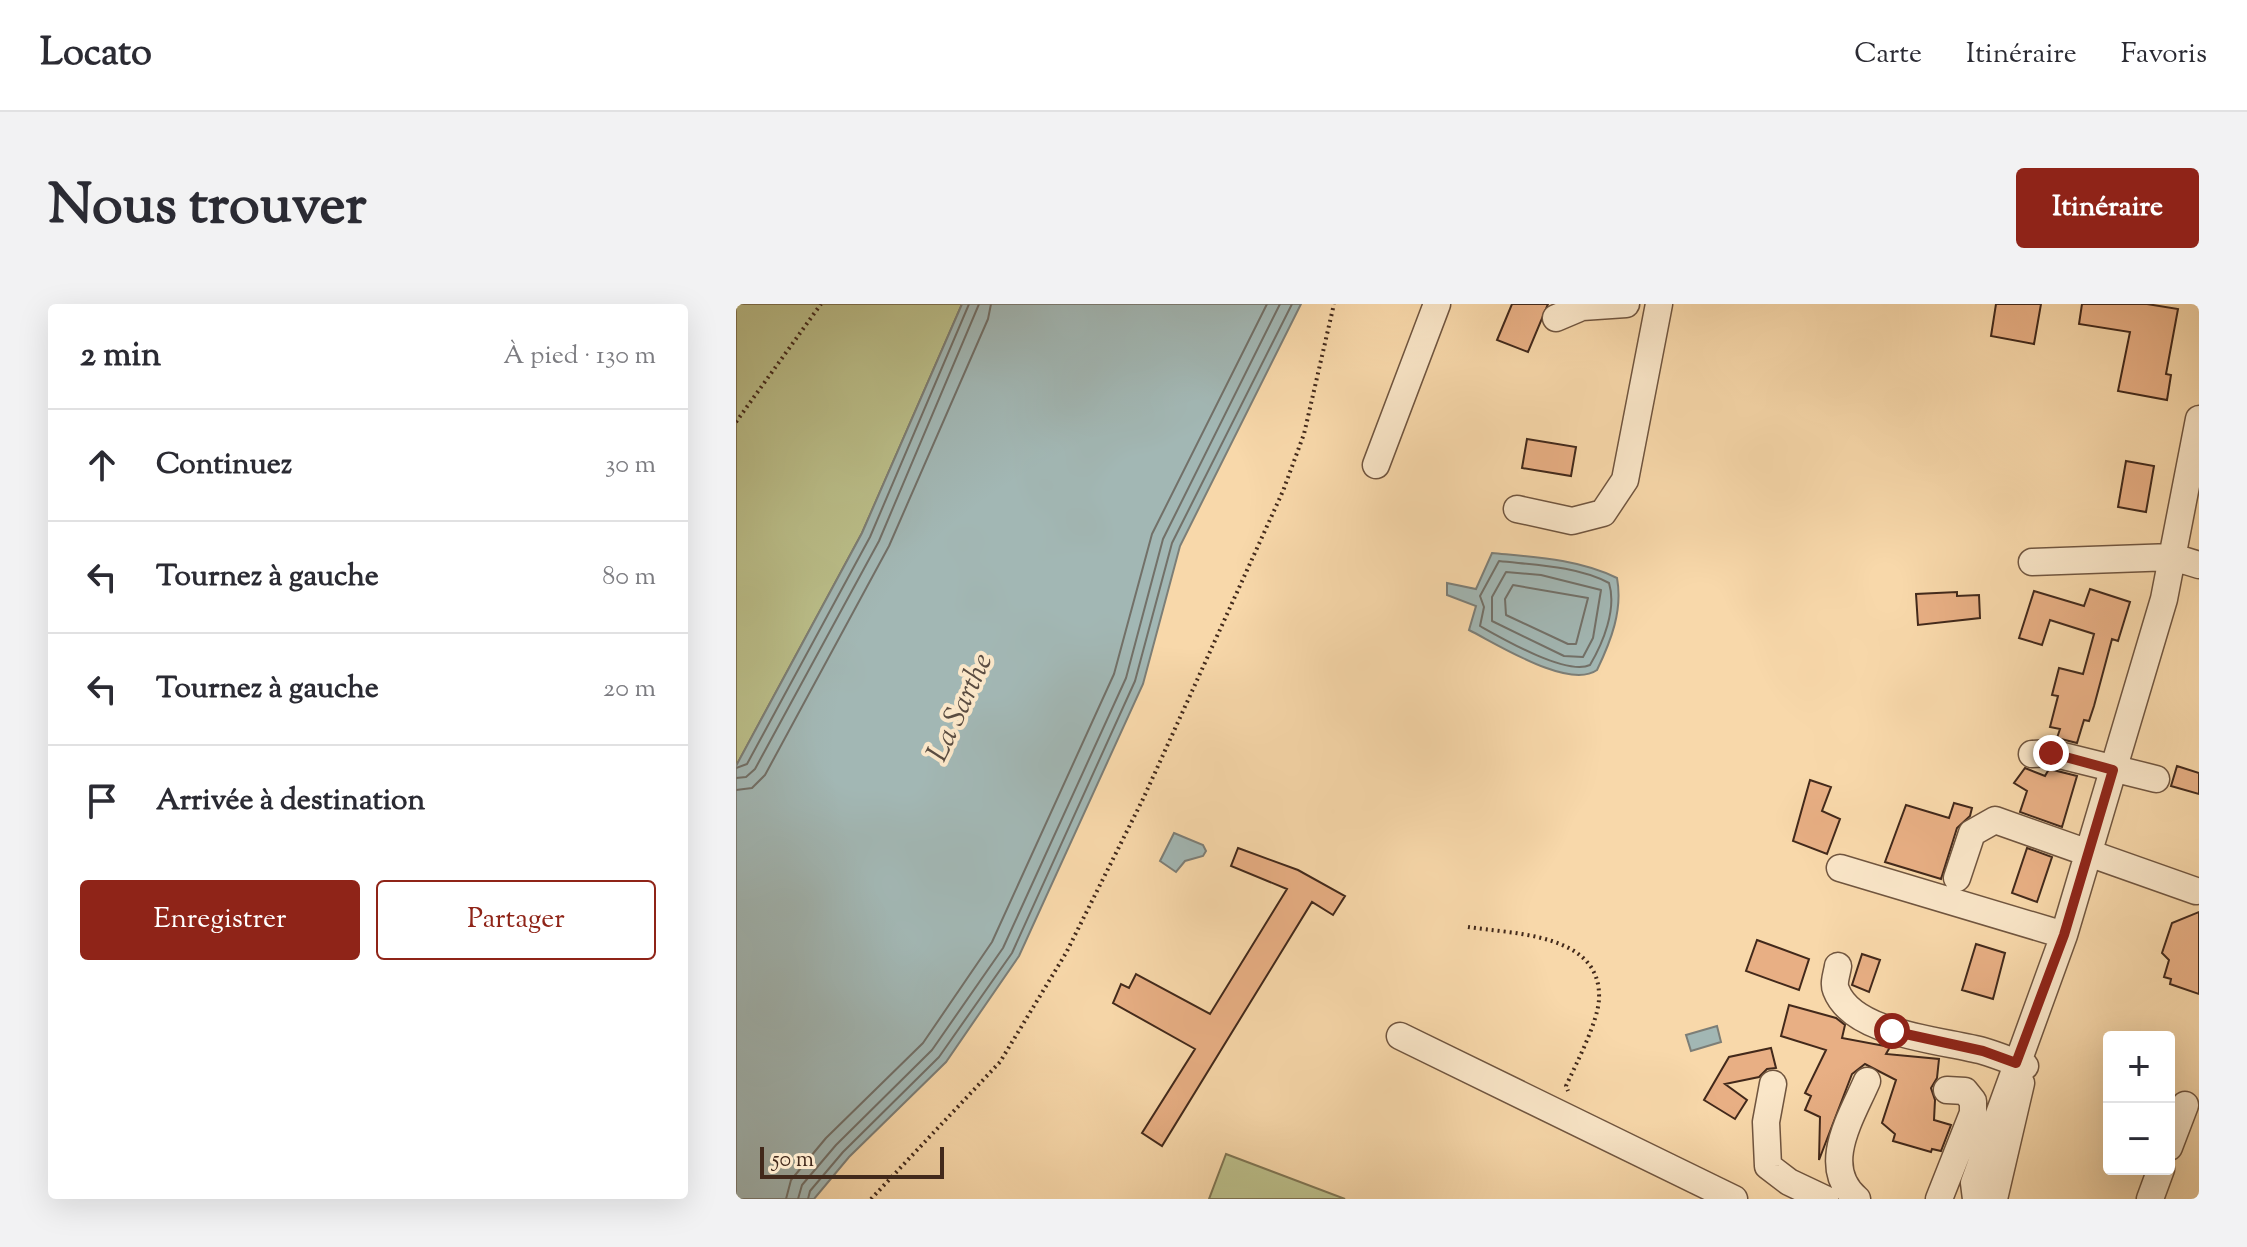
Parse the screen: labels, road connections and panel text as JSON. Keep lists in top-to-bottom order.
{
  "water": ["La Sarthe"],
  "scale_bar": "50 m",
  "page": {
    "header": "Locato",
    "nav": ["Carte", "Itinéraire", "Favoris"],
    "title": "Nous trouver",
    "buttons": [
      "Itinéraire",
      ["Enregistrer", "Partager"]
    ],
    "heading": ["2 min", "À pied · 130 m"],
    "list": [
      ["Continuez", "30 m"],
      ["Tournez à gauche", "80 m"],
      ["Tournez à gauche", "20 m"],
      "Arrivée à destination"
    ],
    "map_buttons": ["+", "−"],
    "scale": "50 m"
  }
}
